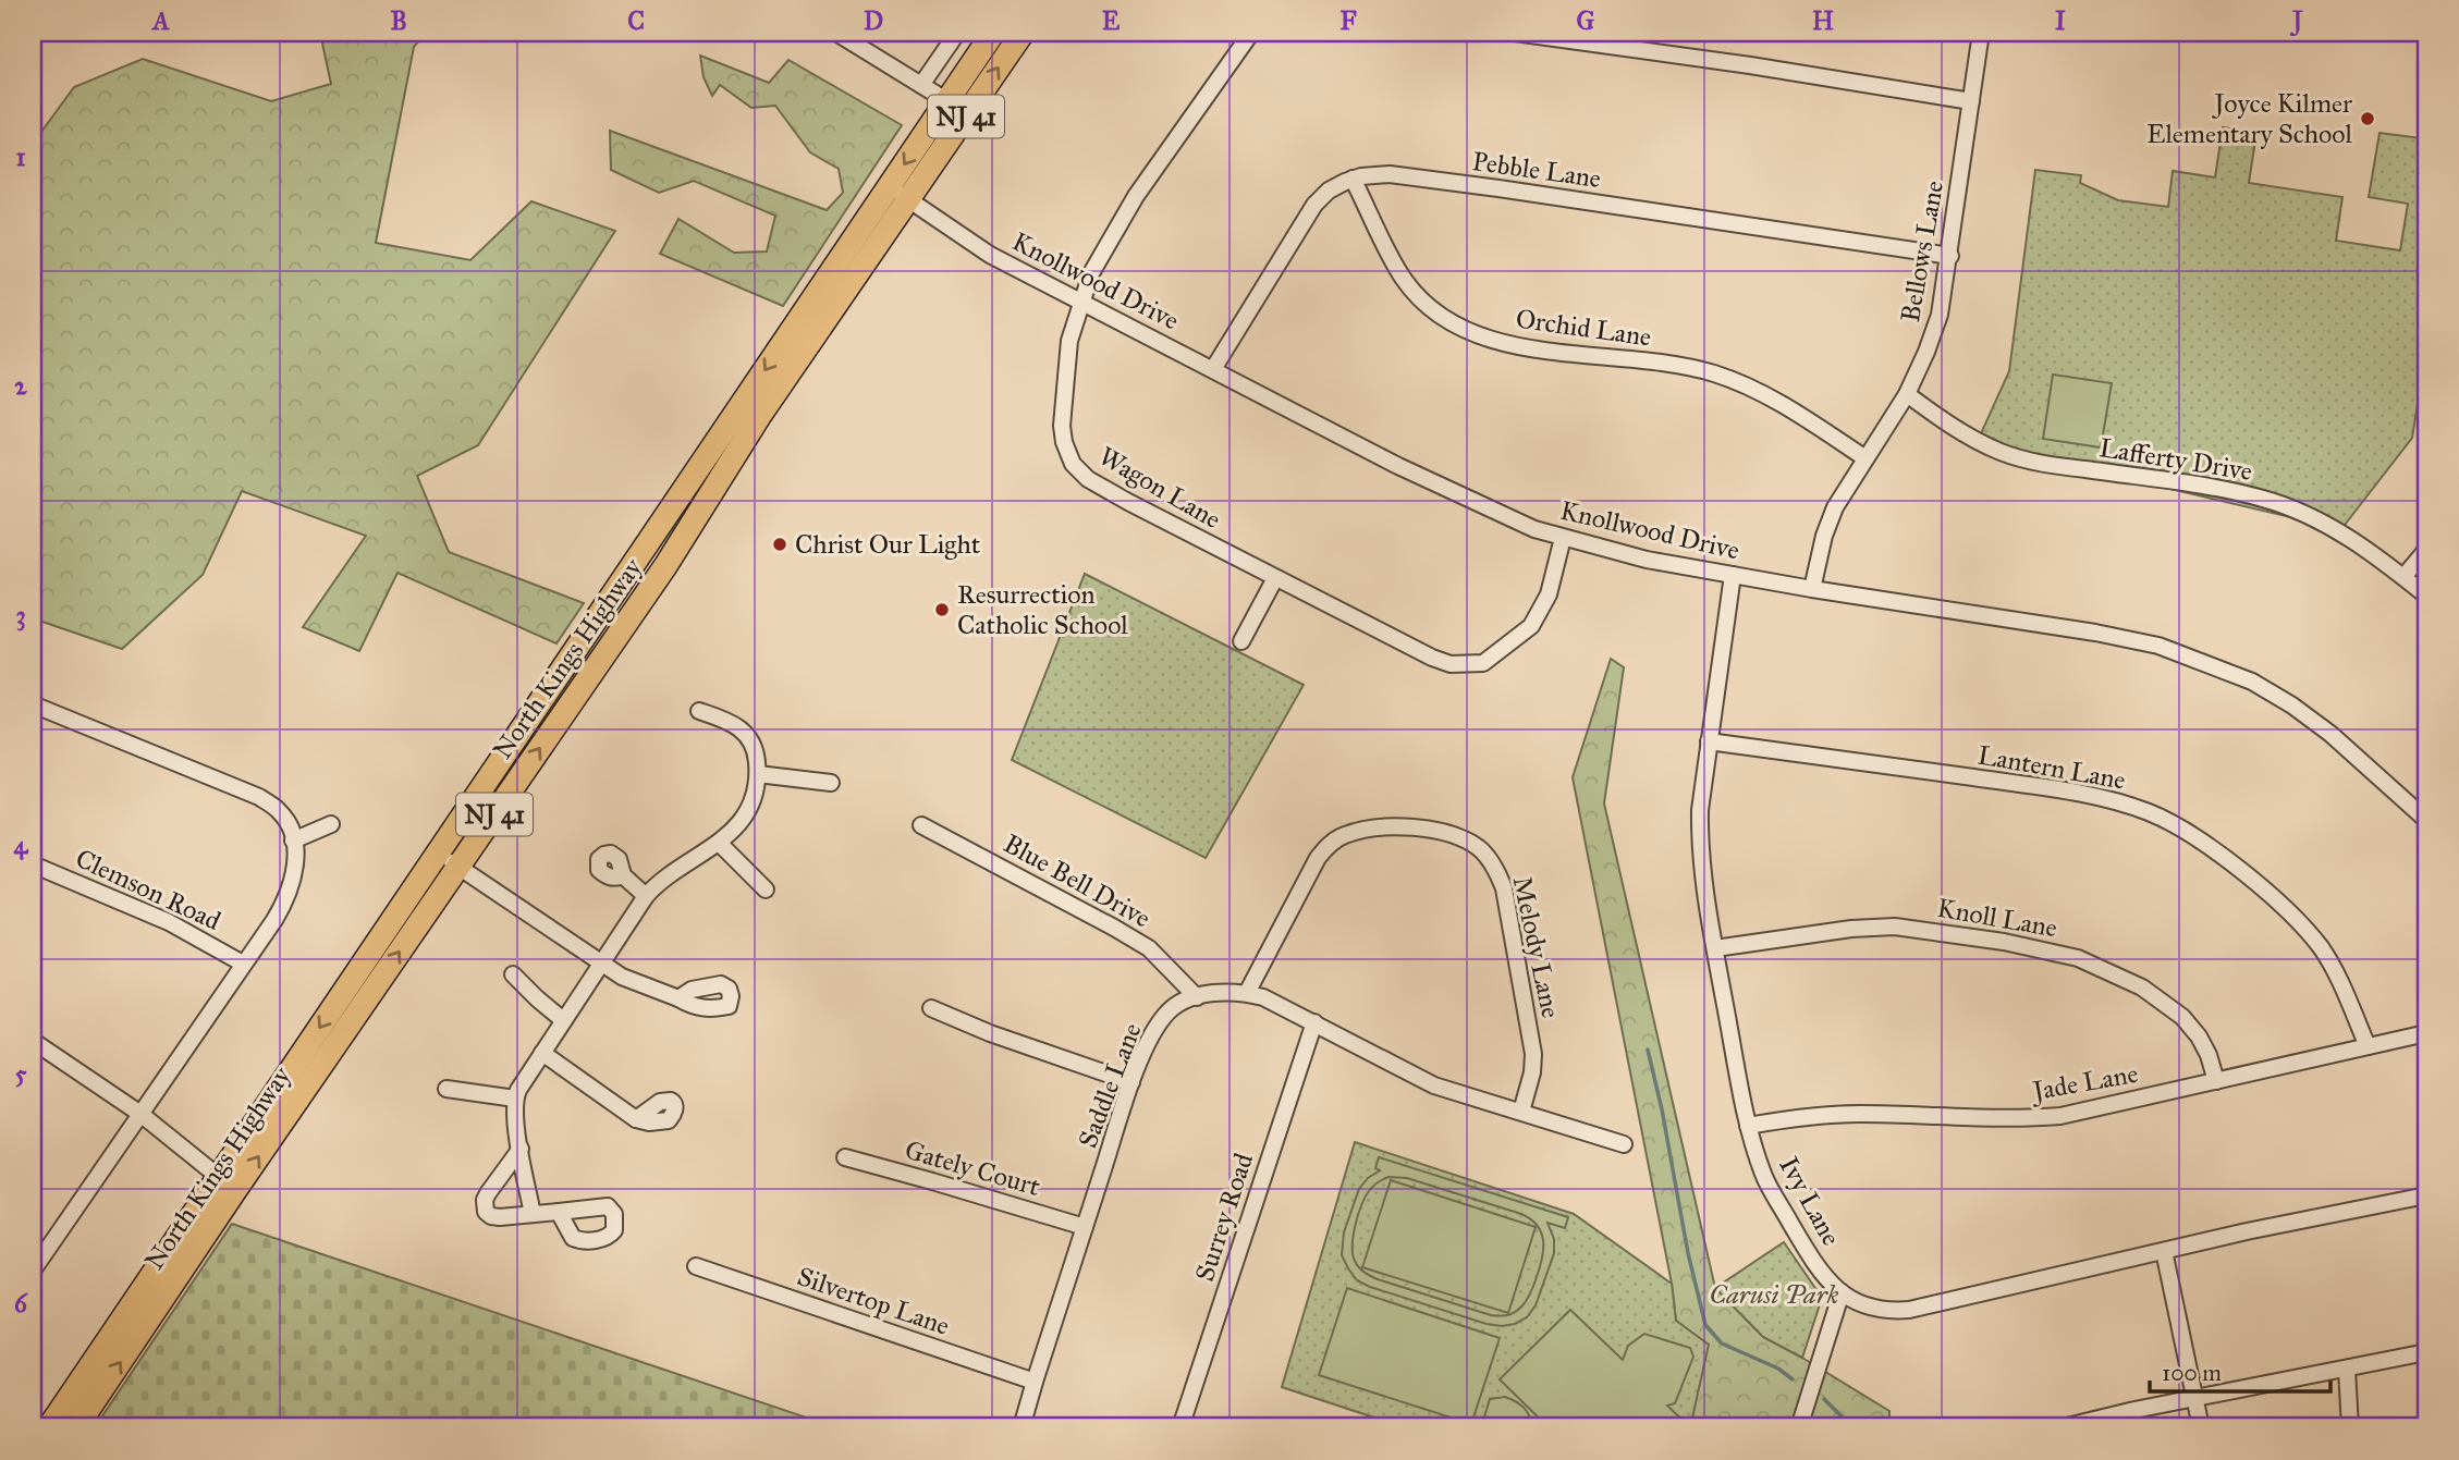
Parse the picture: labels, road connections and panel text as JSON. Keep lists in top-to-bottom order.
{
  "streets": {
    "main road": ["NJ 41", "North Kings Highway"],
    "street": [
      "Pebble Lane",
      "Bellows Lane",
      "Knollwood Drive",
      "Orchid Lane",
      "Lafferty Drive",
      "Wagon Lane",
      "Lantern Lane",
      "Blue Bell Drive",
      "Clemson Road",
      "Knoll Lane",
      "Melody Lane",
      "Jade Lane",
      "Saddle Lane",
      "Gately Court",
      "Ivy Lane",
      "Surrey Road",
      "Silvertop Lane"
    ]
  },
  "crossings": [
    ["Pebble Lane", "Bellows Lane"],
    ["Pebble Lane", "Knollwood Drive"],
    ["Pebble Lane", "Orchid Lane"],
    ["Bellows Lane", "Knollwood Drive"],
    ["Bellows Lane", "Orchid Lane"],
    ["Bellows Lane", "Lafferty Drive"],
    ["Knollwood Drive", "Wagon Lane"],
    ["Knollwood Drive", "North Kings Highway"],
    ["Knollwood Drive", "Ivy Lane"],
    ["Lantern Lane", "Jade Lane"],
    ["Lantern Lane", "Ivy Lane"],
    ["Blue Bell Drive", "Saddle Lane"],
    ["Knoll Lane", "Jade Lane"],
    ["Knoll Lane", "Ivy Lane"],
    ["Melody Lane", "Saddle Lane"],
    ["Jade Lane", "Ivy Lane"],
    ["Saddle Lane", "Gately Court"],
    ["Saddle Lane", "Surrey Road"],
    ["Saddle Lane", "Silvertop Lane"]
  ],
  "parks": ["Carusi Park"],
  "places": ["Joyce Kilmer Elementary School", "Christ Our Light", "Resurrection Catholic School"],
  "scale_bar": "100 m",
  "grid": {
    "columns": [
      "A",
      "B",
      "C",
      "D",
      "E",
      "F",
      "G",
      "H",
      "I",
      "J"
    ],
    "rows": [
      "1",
      "2",
      "3",
      "4",
      "5",
      "6"
    ]
  }
}
